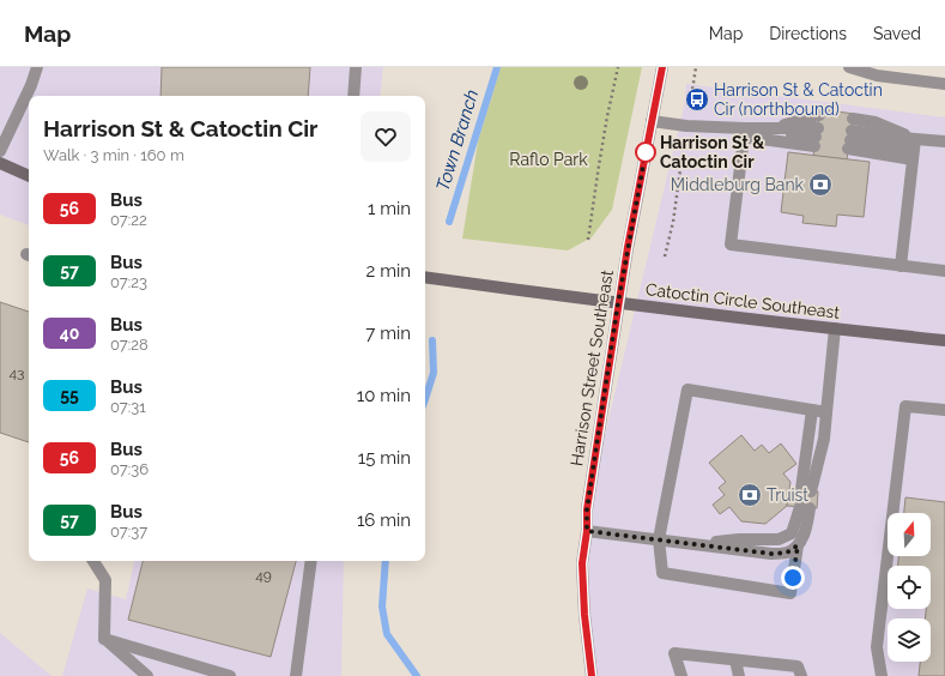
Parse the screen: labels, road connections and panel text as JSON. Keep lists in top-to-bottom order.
{
  "streets": {
    "main road": ["Catoctin Circle Southeast"],
    "street": ["Harrison Street Southeast"]
  },
  "crossings": [
    ["Catoctin Circle Southeast", "Harrison Street Southeast"]
  ],
  "water": ["Town Branch"],
  "parks": ["Raflo Park"],
  "places": {
    "bus stop": ["Harrison St & Catoctin Cir (northbound)"],
    "other": ["Harrison St & Catoctin Cir"],
    "bank": ["Middleburg Bank", "Truist"]
  },
  "lines": ["bus line 56"],
  "house_numbers": ["43", "49"],
  "north": "top",
  "page": {
    "header": "Map",
    "nav": ["Map", "Directions", "Saved"],
    "heading": ["Harrison St & Catoctin Cir", "Walk · 3 min · 160 m"],
    "list": [
      {
        "mark": "56",
        "name": "Bus",
        "note": "07:22",
        "value": "1 min"
      },
      {
        "mark": "57",
        "name": "Bus",
        "note": "07:23",
        "value": "2 min"
      },
      {
        "mark": "40",
        "name": "Bus",
        "note": "07:28",
        "value": "7 min"
      },
      {
        "mark": "55",
        "name": "Bus",
        "note": "07:31",
        "value": "10 min"
      },
      {
        "mark": "56",
        "name": "Bus",
        "note": "07:36",
        "value": "15 min"
      },
      {
        "mark": "57",
        "name": "Bus",
        "note": "07:37",
        "value": "16 min"
      }
    ]
  }
}
